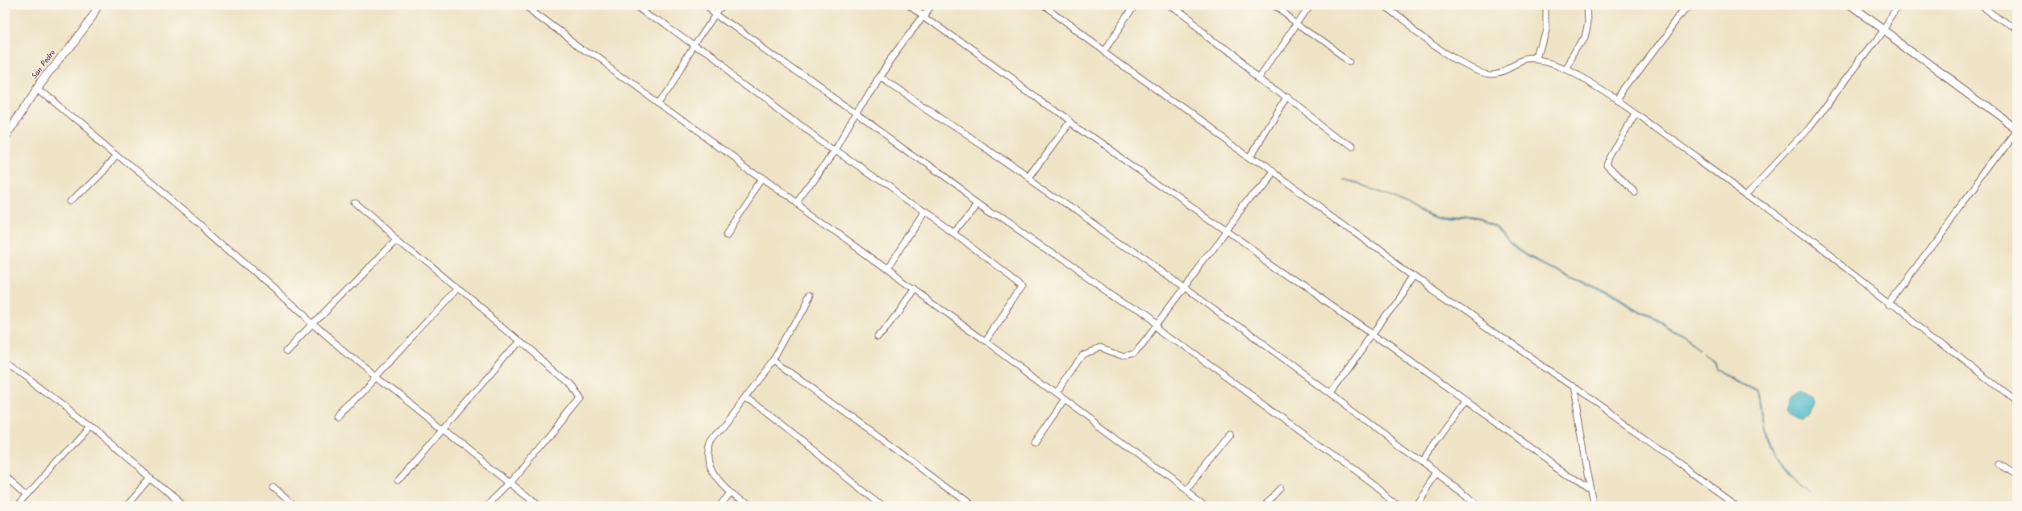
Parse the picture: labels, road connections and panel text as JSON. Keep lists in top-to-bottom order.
{
  "streets": {
    "street": ["San Pedro"]
  }
}
